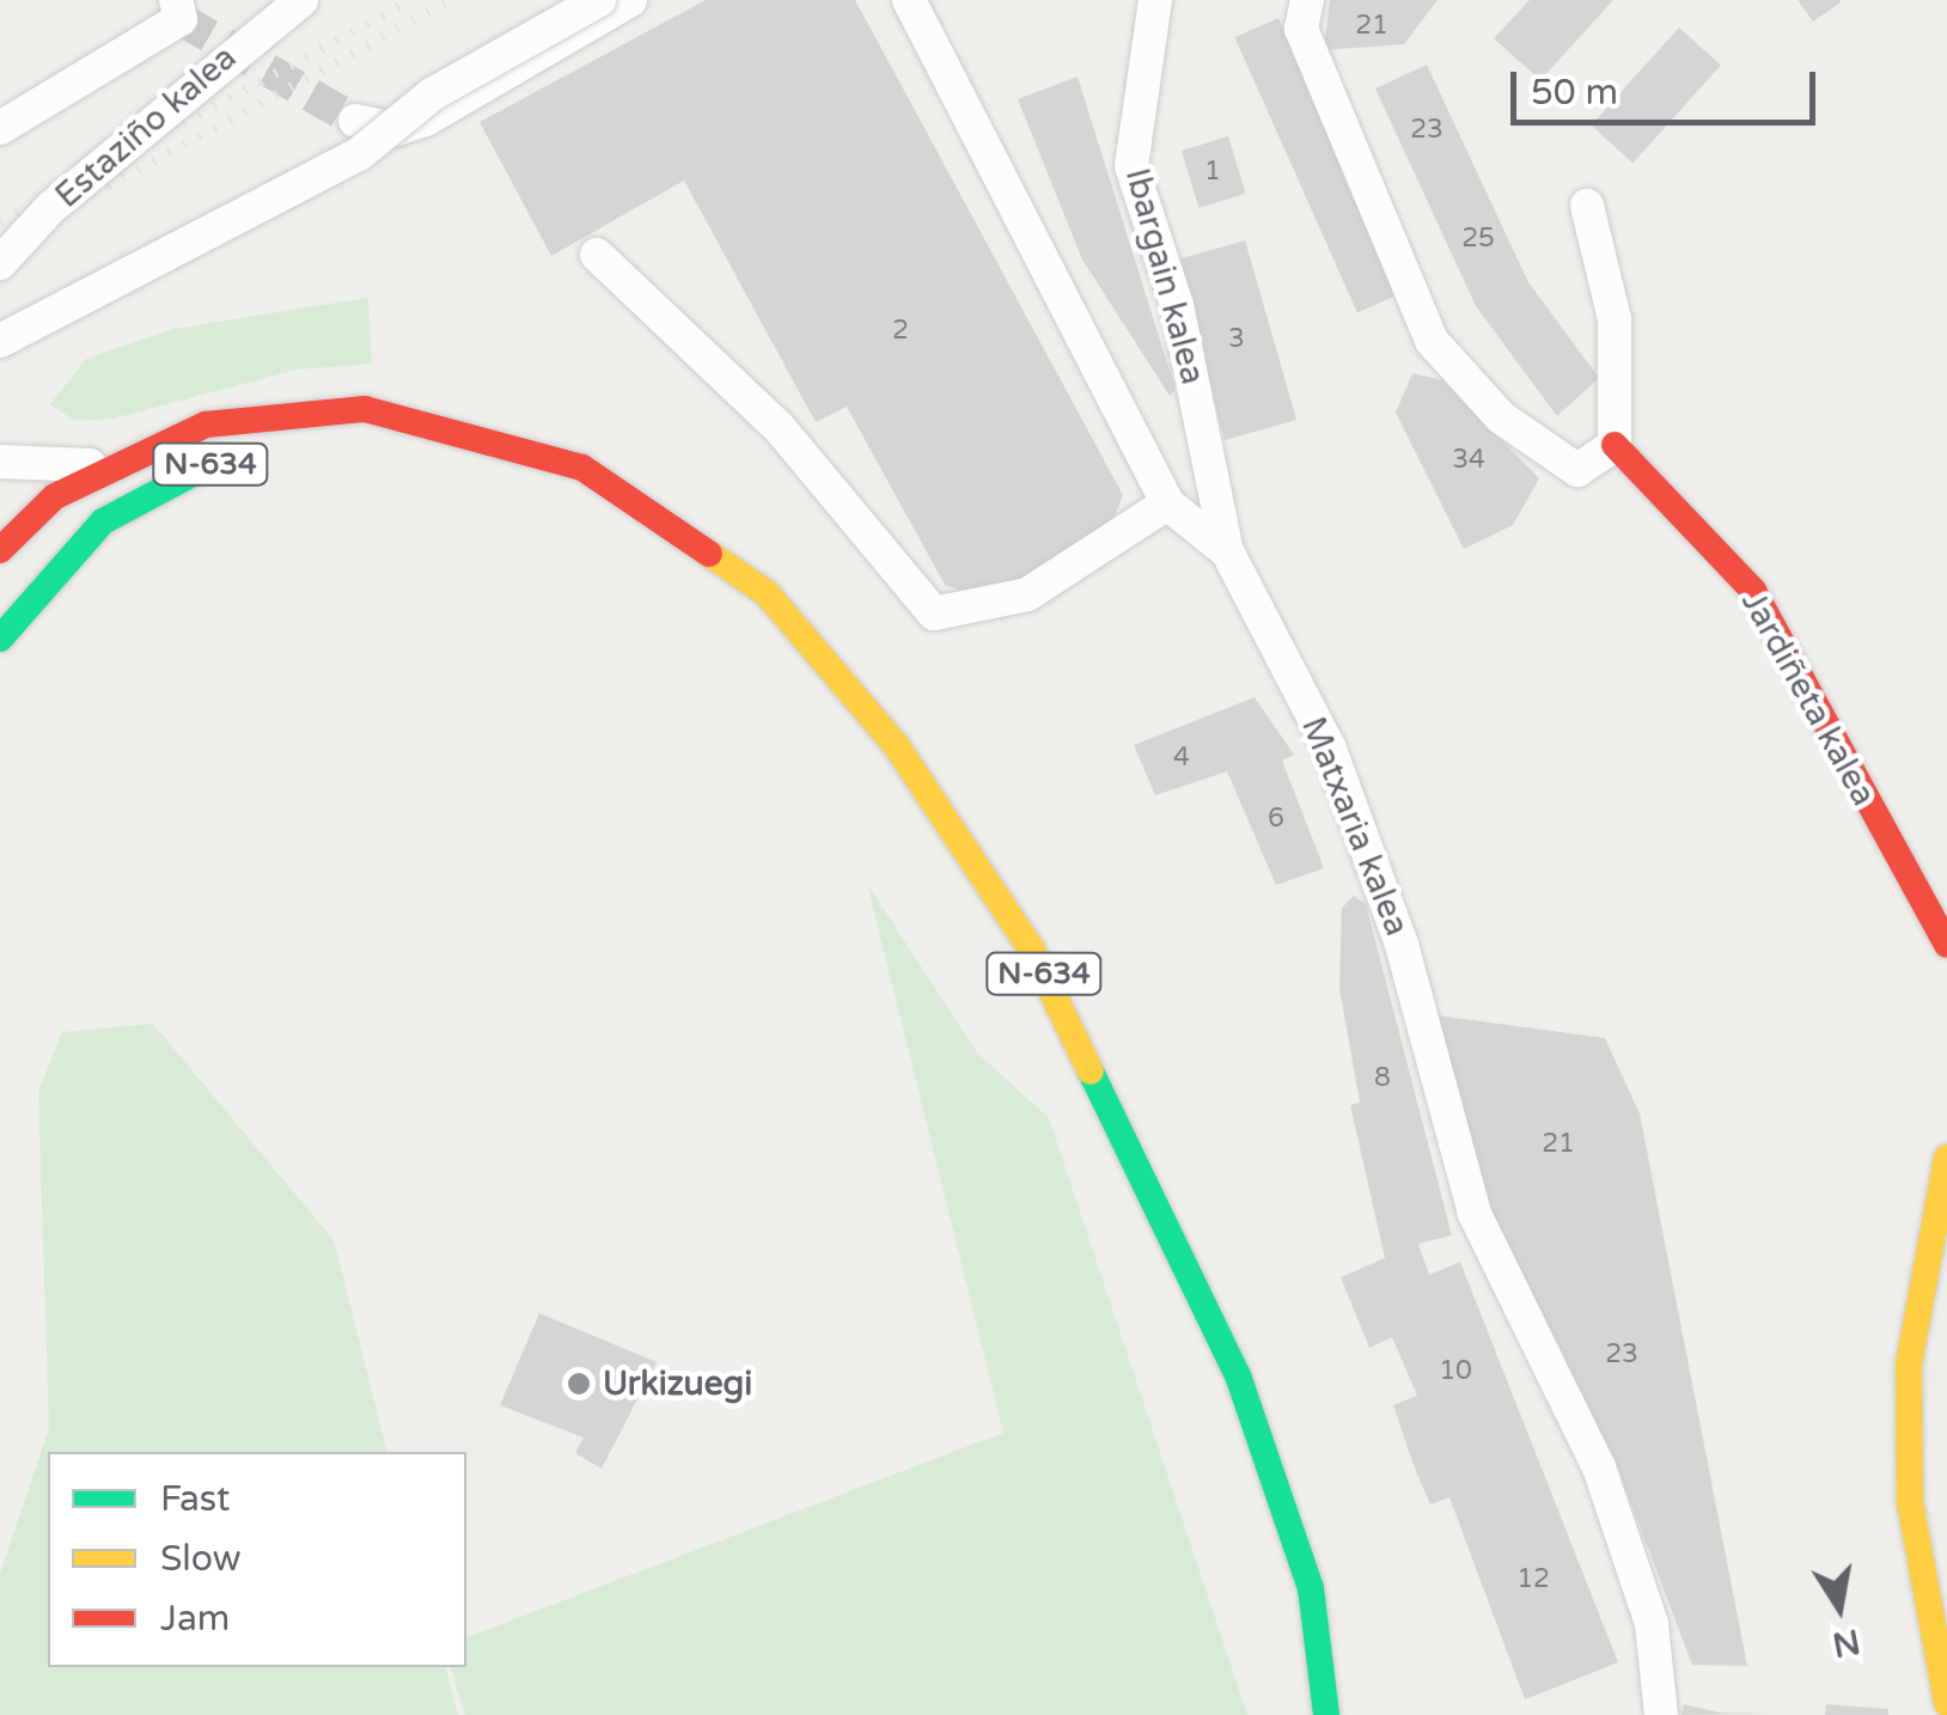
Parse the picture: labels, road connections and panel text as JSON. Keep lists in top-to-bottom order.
{
  "streets": {
    "main road": ["N-634", "Jardiñeta kalea"],
    "street": ["Estaziño kalea", "Ibargain kalea", "Matxaria kalea"]
  },
  "crossings": [
    ["Ibargain kalea", "Matxaria kalea"]
  ],
  "places": ["Urkizuegi"],
  "house_numbers": [
    "21",
    "23",
    "1",
    "25",
    "2",
    "3",
    "34",
    "4",
    "6",
    "8",
    "21",
    "23",
    "10",
    "12"
  ],
  "legend": ["Fast", "Slow", "Jam"],
  "scale_bar": "50 m",
  "north": "bottom"
}
